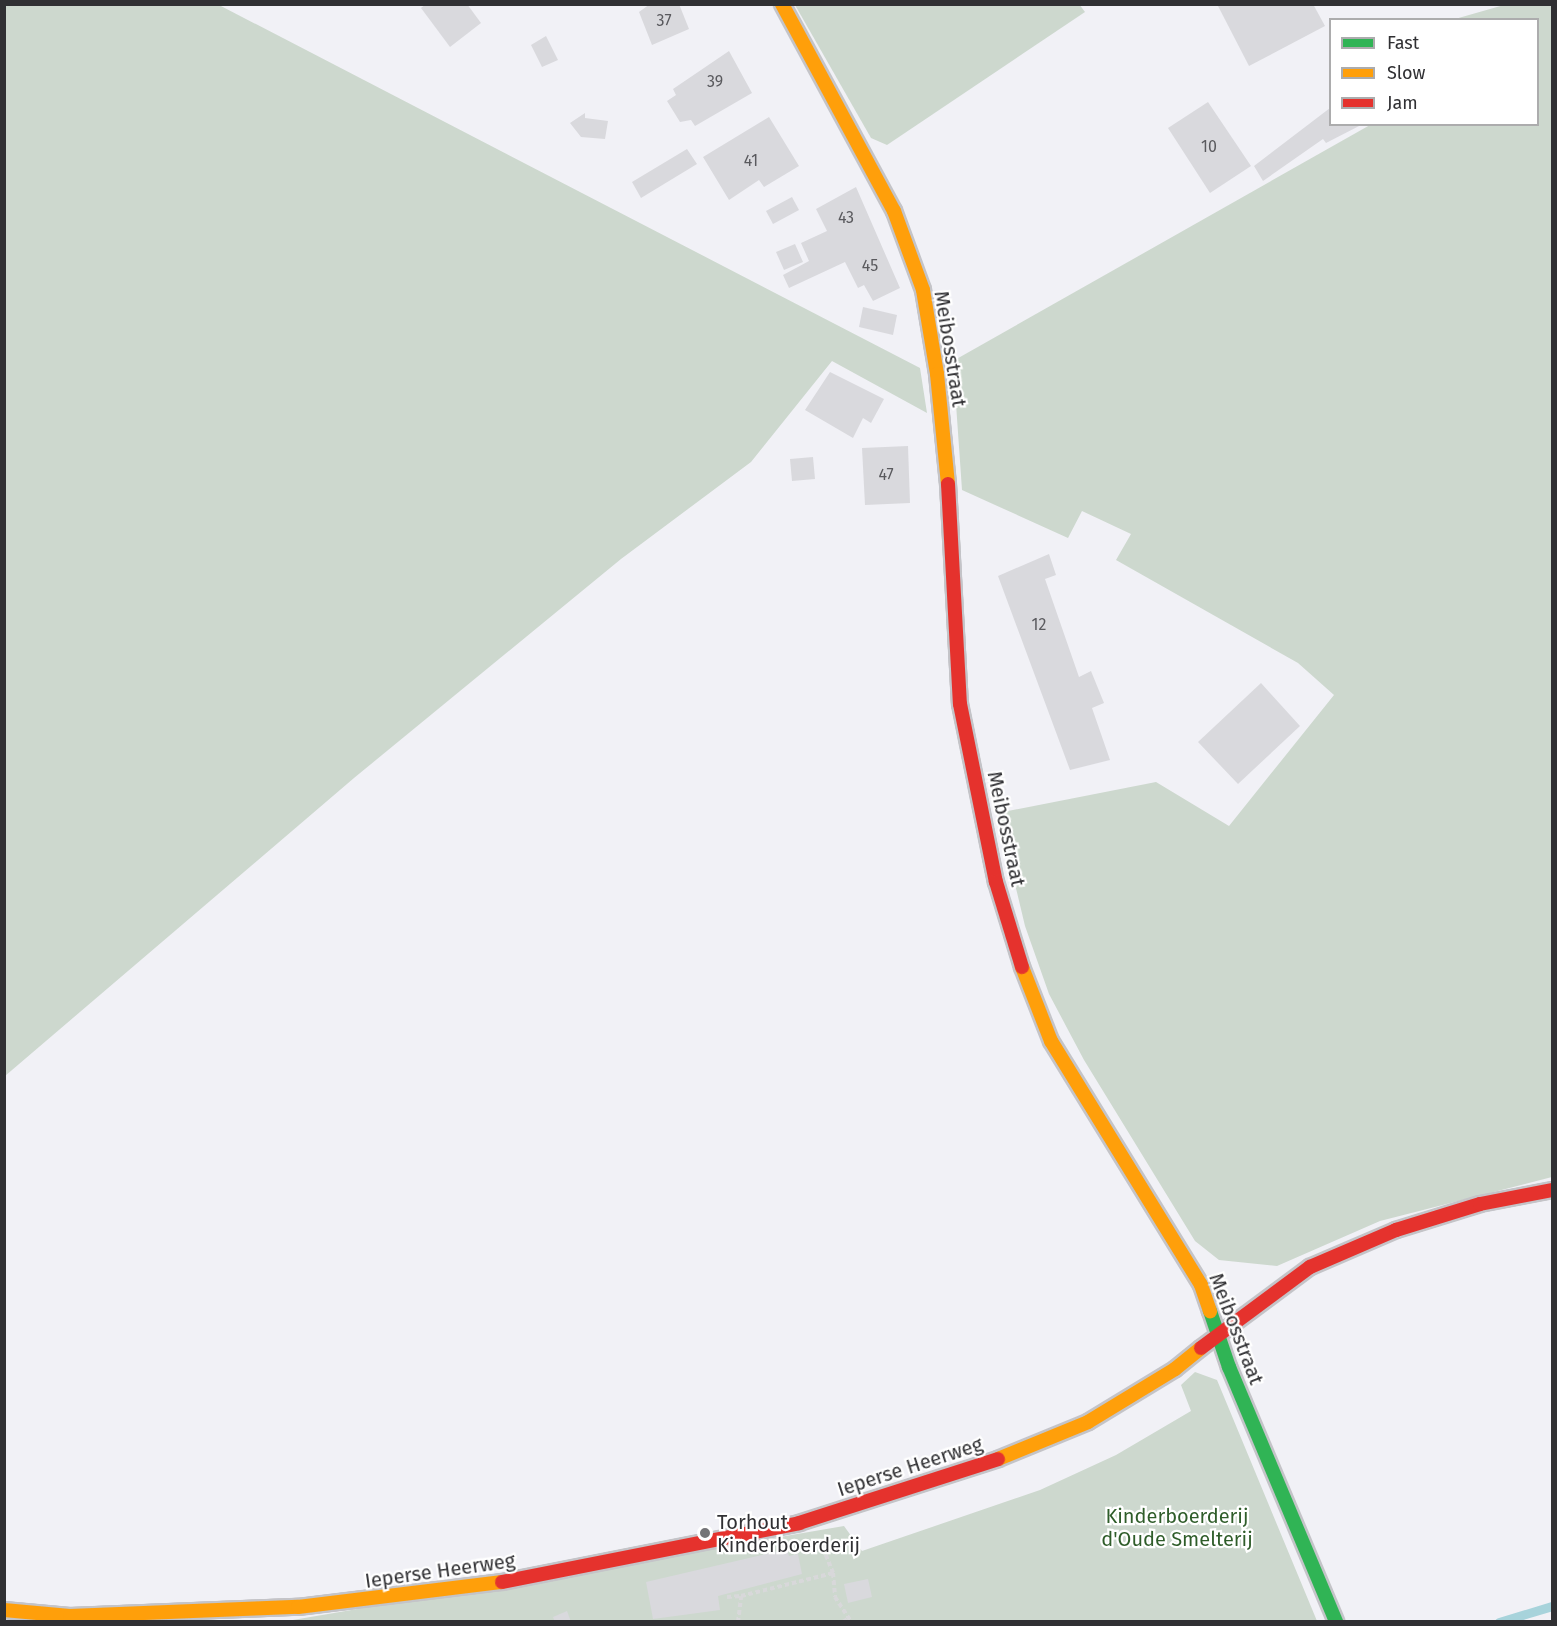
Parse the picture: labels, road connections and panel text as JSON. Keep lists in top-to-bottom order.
{
  "streets": {
    "street": ["Meibosstraat", "Ieperse Heerweg"]
  },
  "crossings": [
    ["Meibosstraat", "Ieperse Heerweg"]
  ],
  "parks": ["Kinderboerderij d'Oude Smelterij"],
  "places": ["Torhout Kinderboerderij"],
  "house_numbers": [
    "37",
    "39",
    "10",
    "41",
    "43",
    "45",
    "47",
    "12"
  ],
  "legend": ["Fast", "Slow", "Jam"]
}
